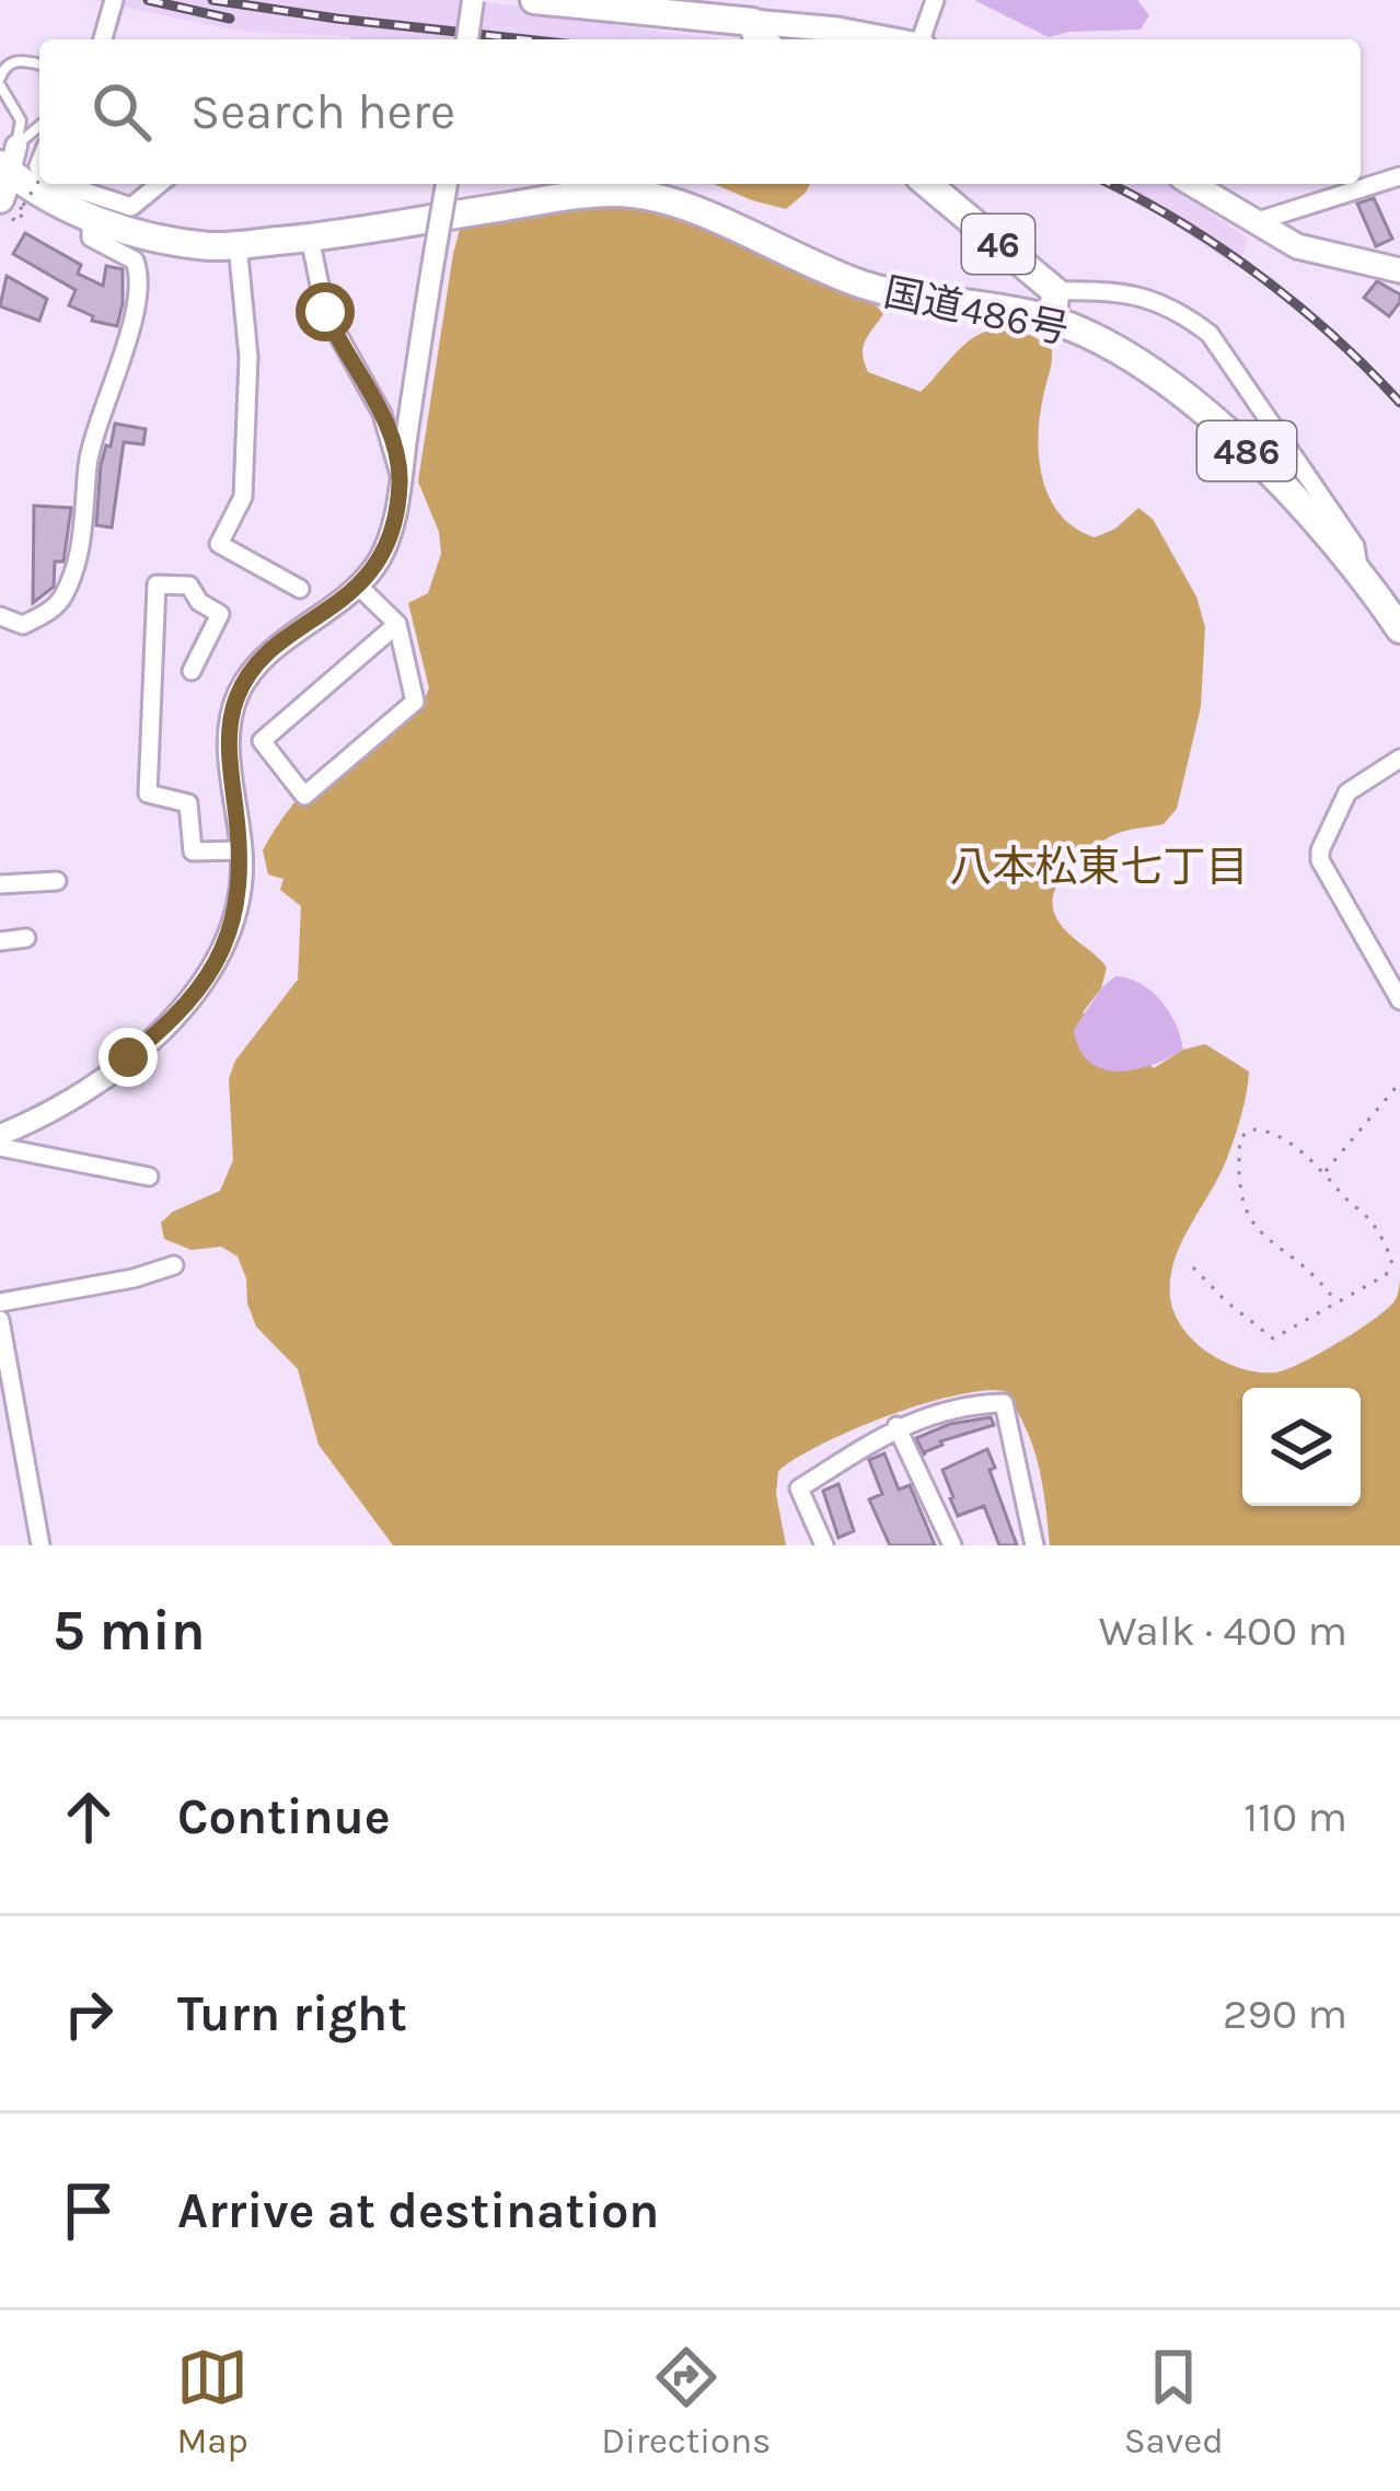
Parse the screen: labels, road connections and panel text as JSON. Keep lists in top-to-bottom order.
{
  "streets": {
    "main road": ["46", "国道486号", "486"]
  },
  "crossings": [
    ["46", "国道486号"]
  ],
  "districts": ["八本松東七丁目"],
  "page": {
    "search": "Search here",
    "heading": ["5 min", "Walk · 400 m"],
    "list": [
      ["Continue", "110 m"],
      ["Turn right", "290 m"],
      "Arrive at destination"
    ],
    "nav": ["Map", "Directions", "Saved"]
  }
}
